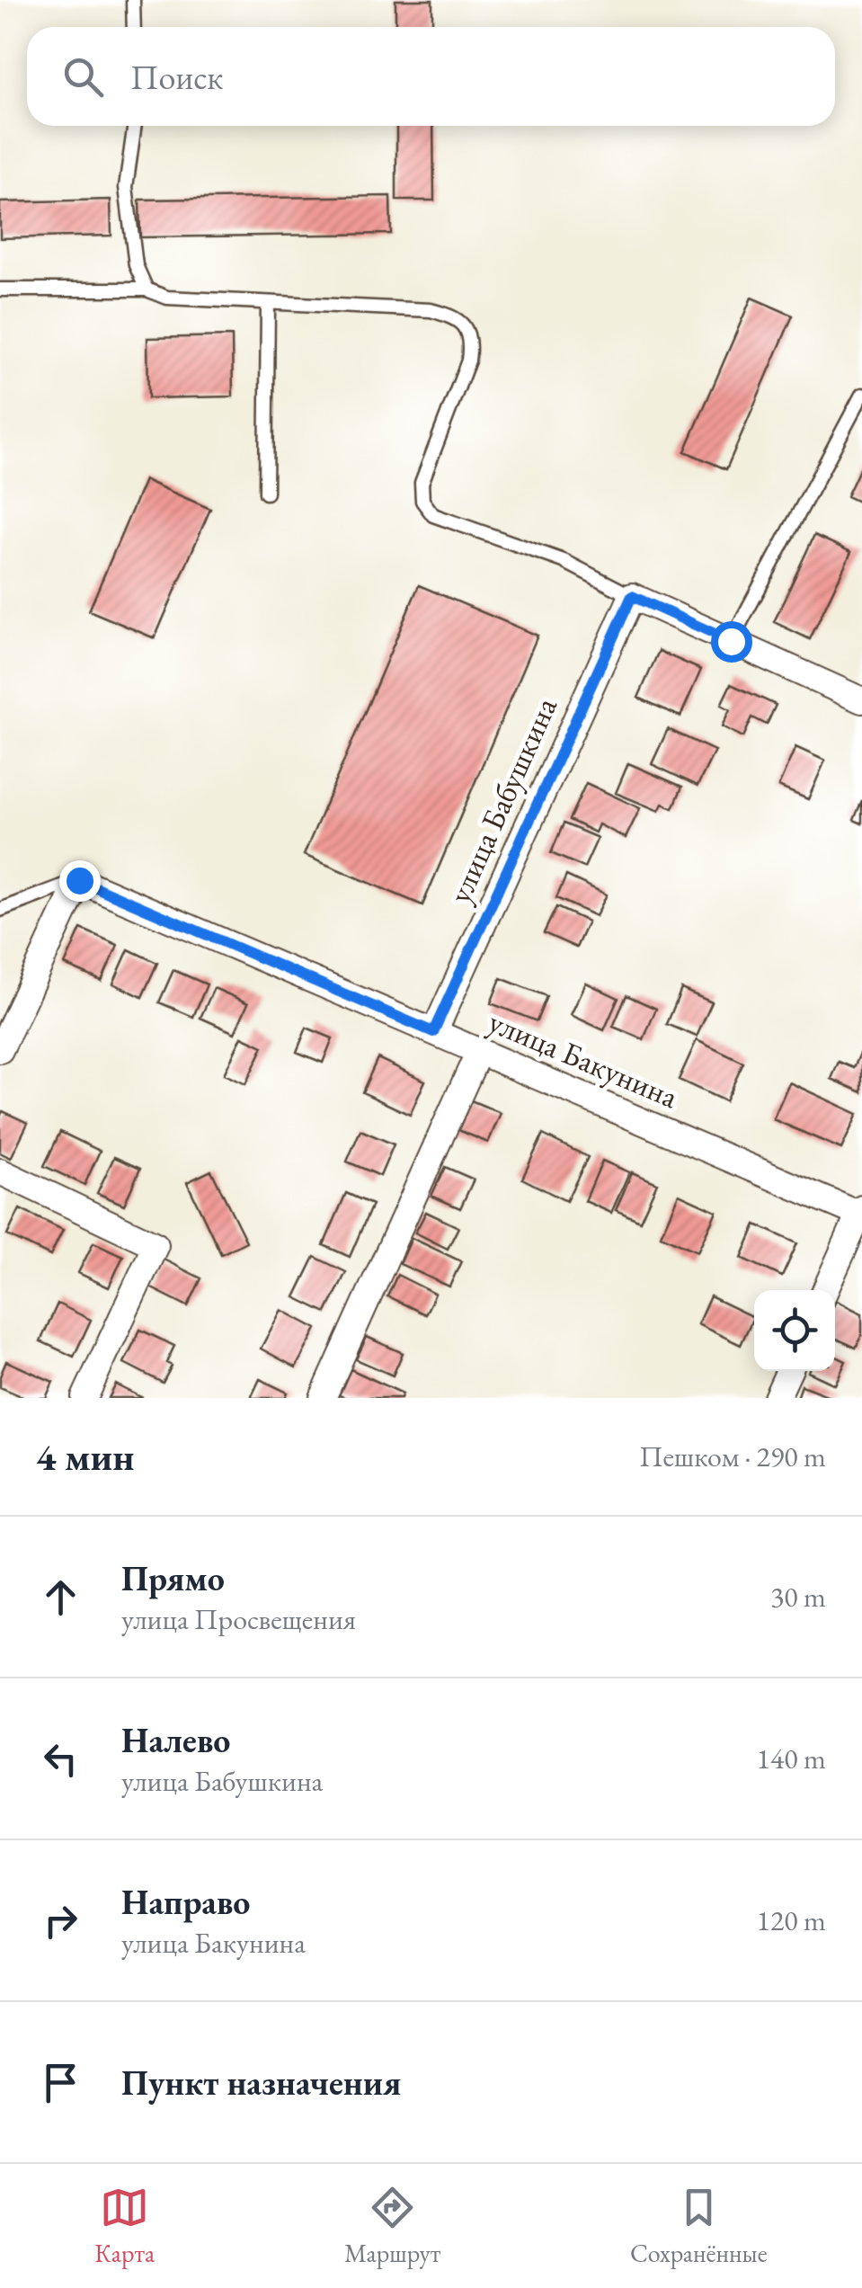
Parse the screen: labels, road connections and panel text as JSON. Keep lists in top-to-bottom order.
{
  "streets": {
    "street": ["улица Бабушкина", "улица Бакунина"]
  },
  "crossings": [
    ["улица Бабушкина", "улица Бакунина"]
  ],
  "page": {
    "search": "Поиск",
    "heading": ["4 мин", "Пешком · 290 m"],
    "list": [
      ["Прямо", "улица Просвещения", "30 m"],
      ["Налево", "улица Бабушкина", "140 m"],
      ["Направо", "улица Бакунина", "120 m"],
      "Пункт назначения"
    ],
    "nav": ["Карта", "Маршрут", "Сохранённые"]
  }
}
